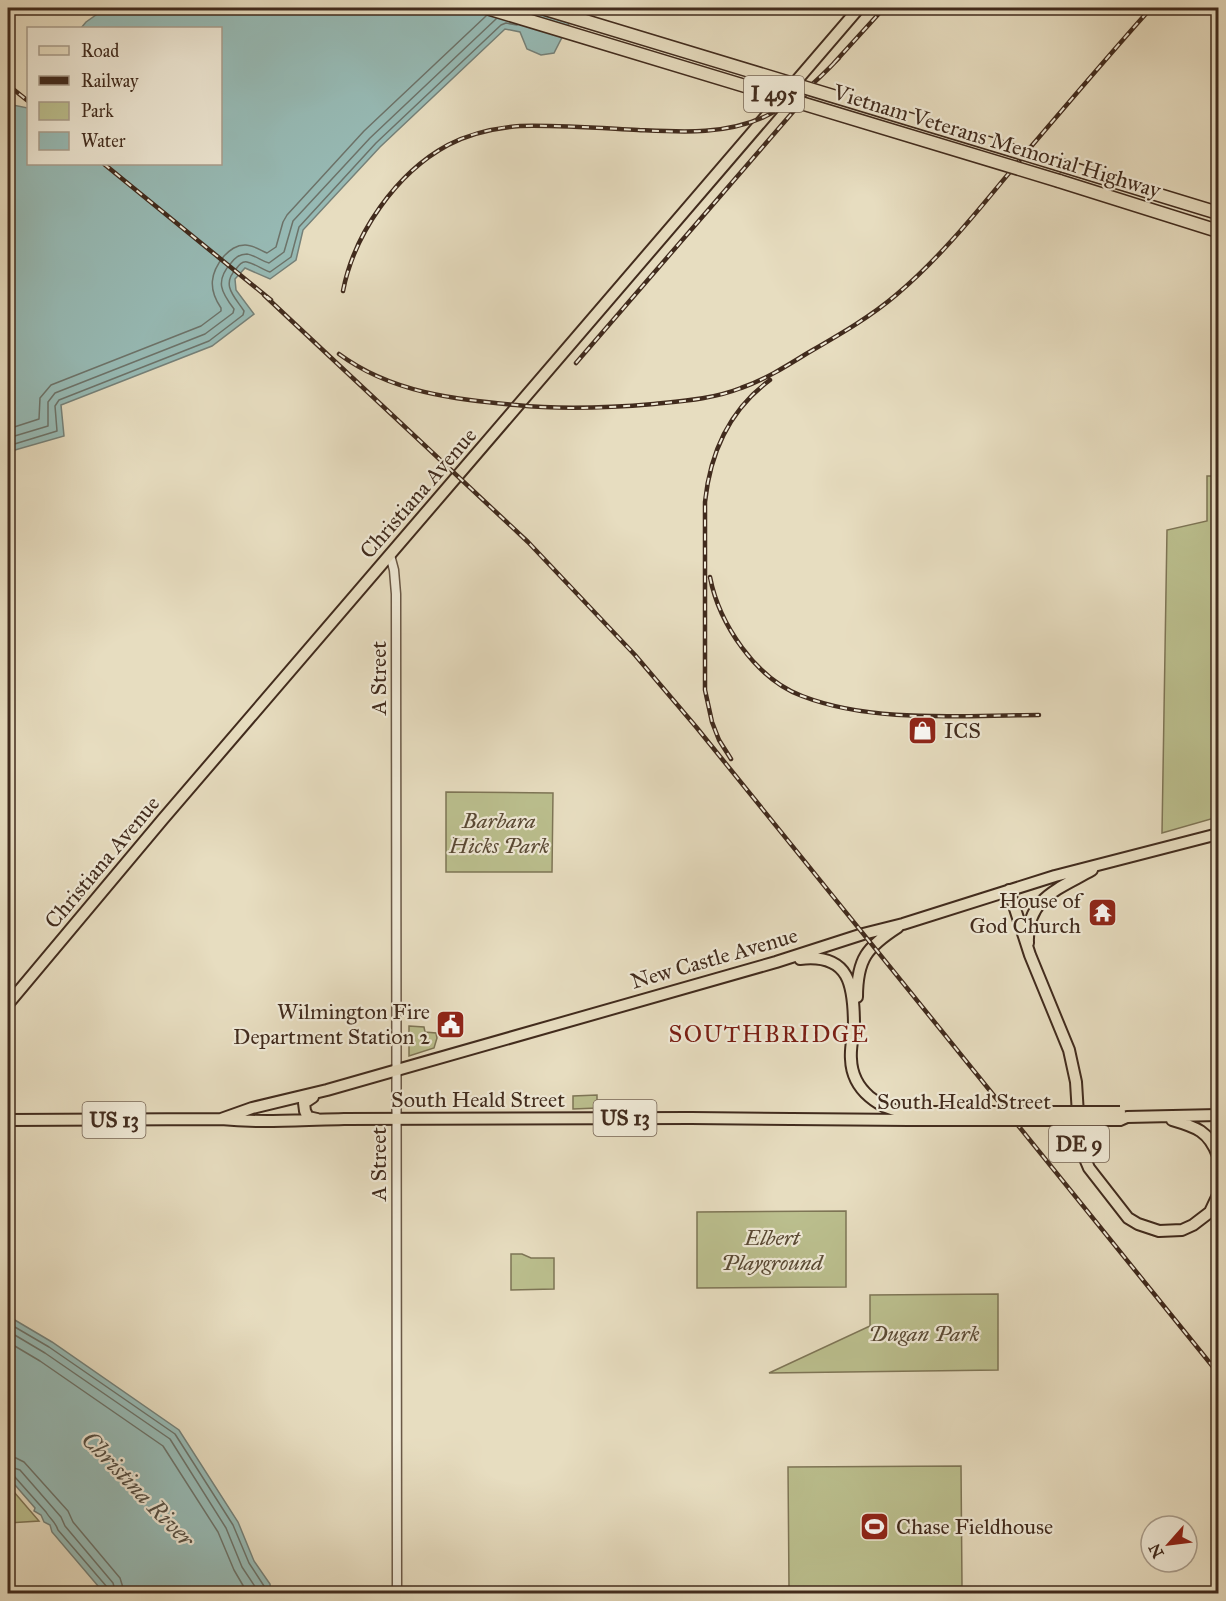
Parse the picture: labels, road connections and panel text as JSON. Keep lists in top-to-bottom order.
{
  "streets": {
    "highway": ["I 495", "Vietnam Veterans Memorial Highway"],
    "main road": [
      "Christiana Avenue",
      "New Castle Avenue",
      "South Heald Street",
      "US 13",
      "DE 9"
    ],
    "street": ["A Street"]
  },
  "crossings": [
    ["Christiana Avenue", "A Street"],
    ["A Street", "New Castle Avenue"],
    ["A Street", "South Heald Street"],
    ["New Castle Avenue", "South Heald Street"],
    ["New Castle Avenue", "US 13"],
    ["New Castle Avenue", "DE 9"],
    ["South Heald Street", "US 13"]
  ],
  "districts": ["SOUTHBRIDGE"],
  "water": ["Christina River"],
  "parks": ["Barbara Hicks Park", "Elbert Playground", "Dugan Park"],
  "places": {
    "shop": ["ICS"],
    "temple": ["House of God Church"],
    "public building": ["Wilmington Fire Department Station 2"],
    "sports": ["Chase Fieldhouse"]
  },
  "legend": [
    "Road",
    "Railway",
    "Park",
    "Water"
  ],
  "north": "bottom left"
}
